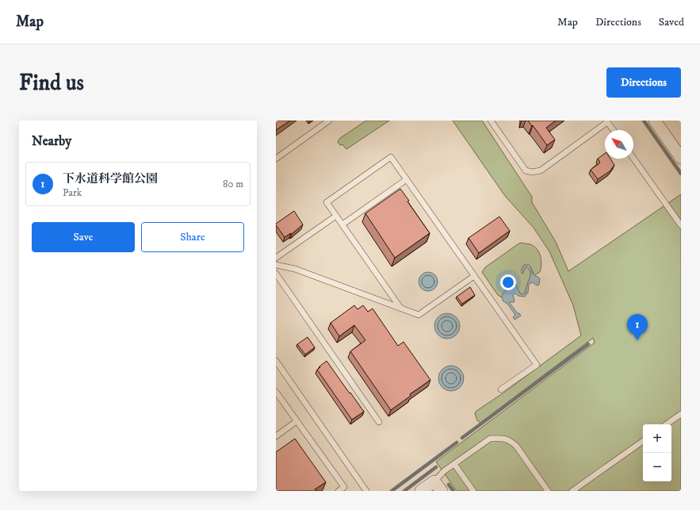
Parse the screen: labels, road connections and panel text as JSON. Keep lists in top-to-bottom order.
{
  "north": "top left",
  "page": {
    "header": "Map",
    "nav": ["Map", "Directions", "Saved"],
    "buttons": [
      "Directions",
      ["Save", "Share"]
    ],
    "title": "Find us",
    "heading": "Nearby",
    "list": [
      {
        "mark": "1",
        "name": "下水道科学館公園",
        "note": "Park",
        "value": "80 m"
      }
    ],
    "pins": "1",
    "map_buttons": ["+", "−"]
  }
}
